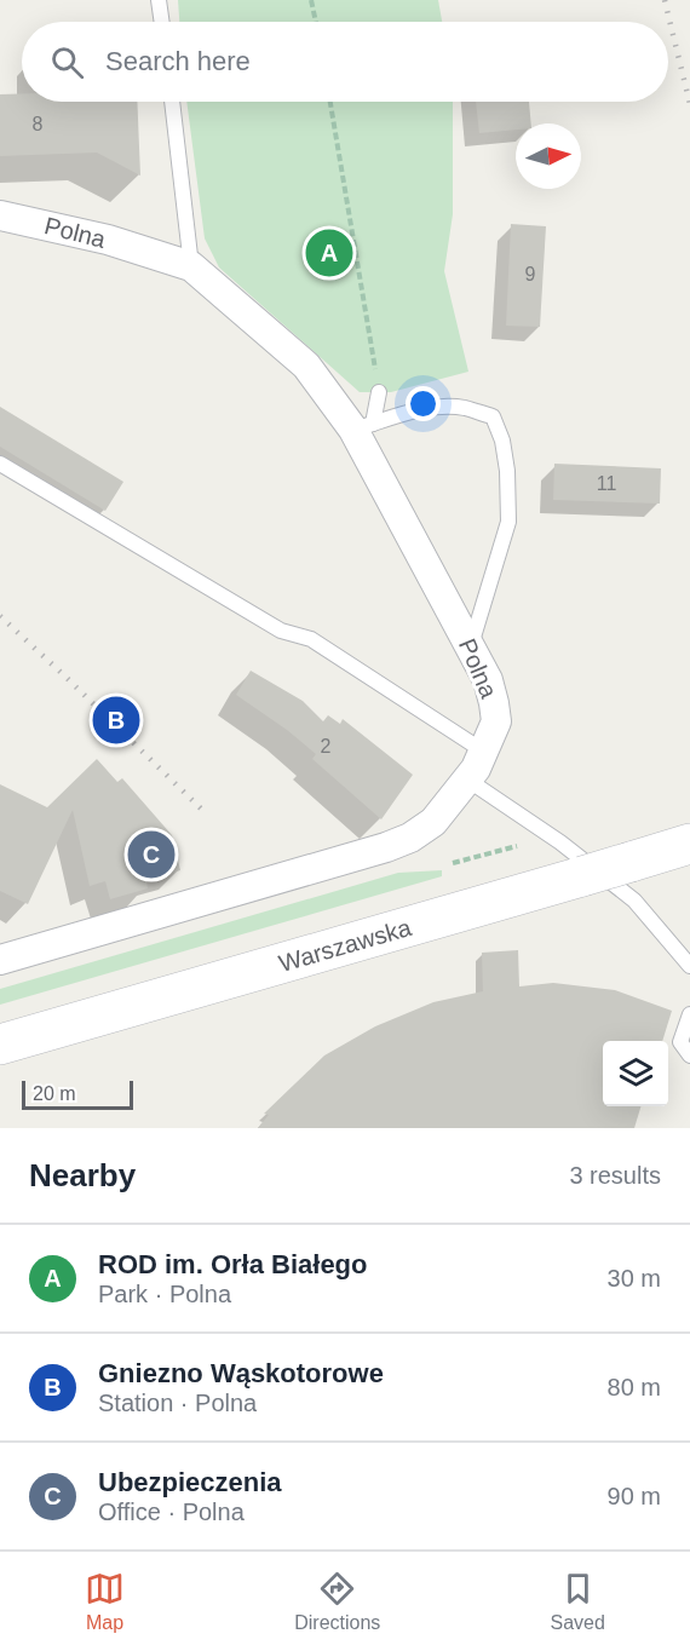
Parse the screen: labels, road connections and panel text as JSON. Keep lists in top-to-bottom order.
{
  "streets": {
    "street": ["Polna", "Warszawska"]
  },
  "house_numbers": [
    "8",
    "9",
    "11",
    "2"
  ],
  "scale_bar": "20 m",
  "north": "right",
  "page": {
    "search": "Search here",
    "pins": ["A", "B", "C"],
    "scale": "20 m",
    "heading": ["Nearby", "3 results"],
    "list": [
      {
        "mark": "A",
        "name": "ROD im. Orła Białego",
        "note": "Park · Polna",
        "value": "30 m"
      },
      {
        "mark": "B",
        "name": "Gniezno Wąskotorowe",
        "note": "Station · Polna",
        "value": "80 m"
      },
      {
        "mark": "C",
        "name": "Ubezpieczenia",
        "note": "Office · Polna",
        "value": "90 m"
      }
    ],
    "nav": ["Map", "Directions", "Saved"]
  }
}
